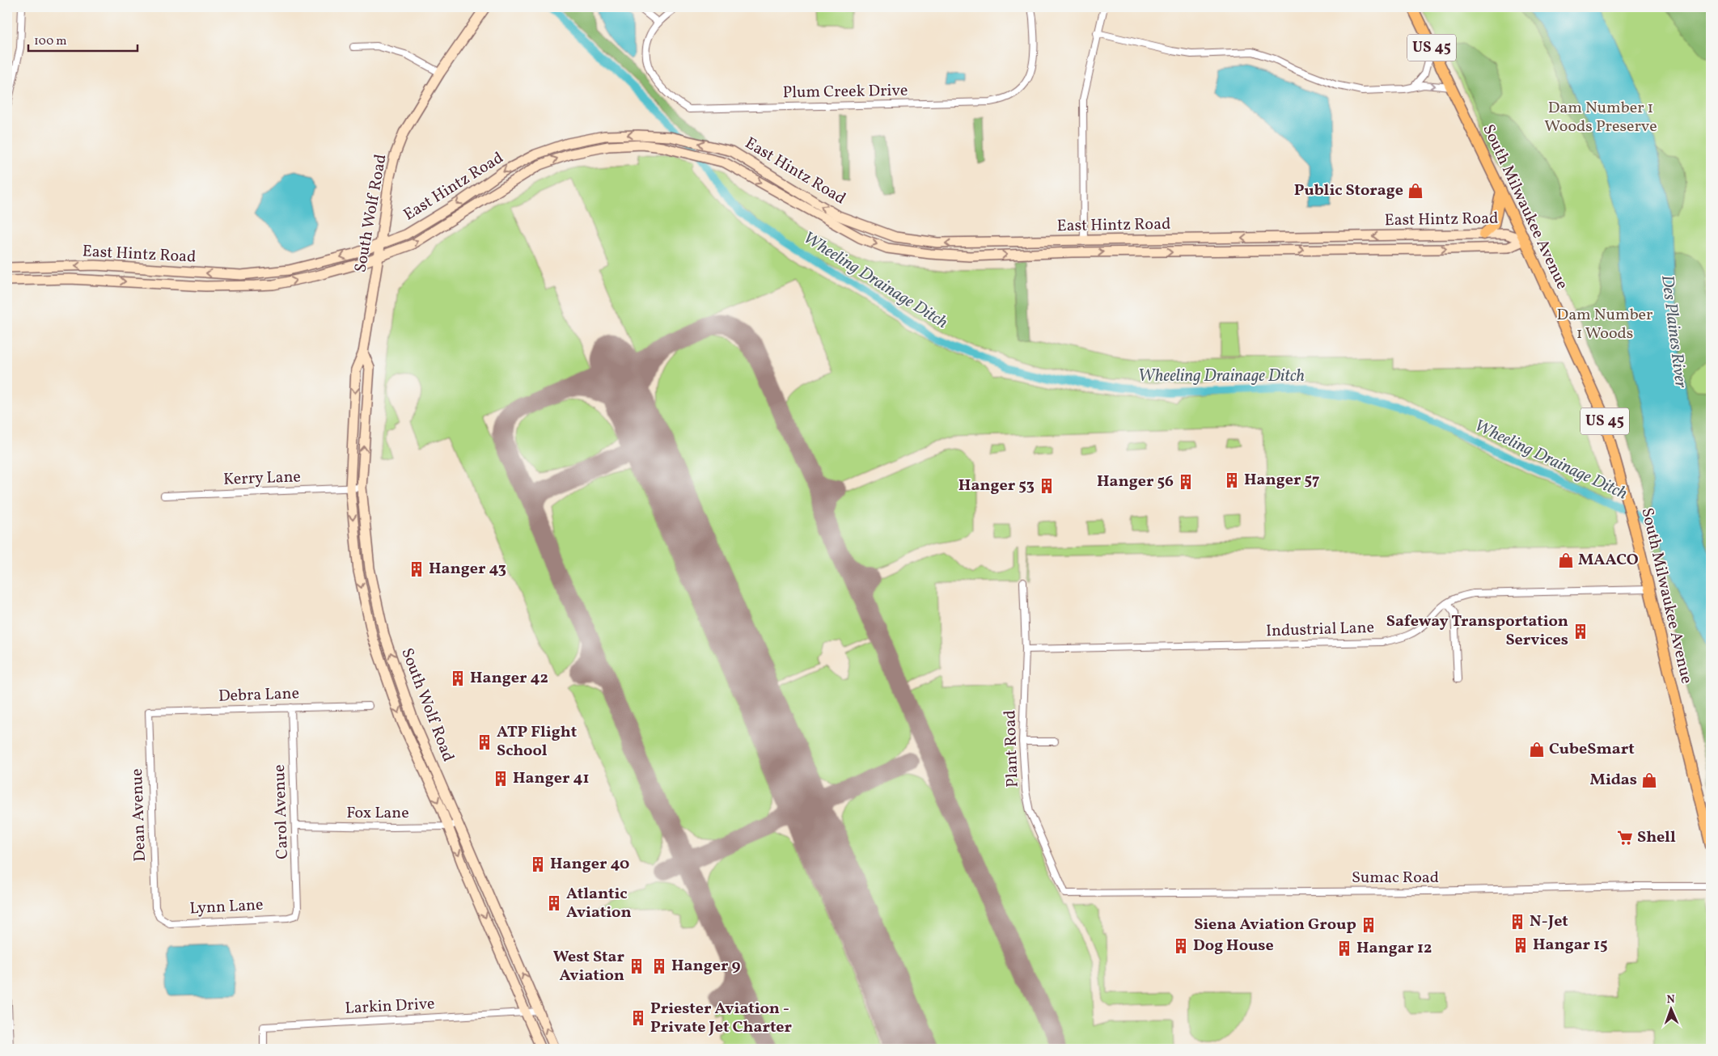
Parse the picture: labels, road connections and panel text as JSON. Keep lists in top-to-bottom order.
{
  "streets": {
    "main road": [
      "US 45",
      "East Hintz Road",
      "South Milwaukee Avenue",
      "South Wolf Road"
    ],
    "street": [
      "Plum Creek Drive",
      "Kerry Lane",
      "Industrial Lane",
      "Debra Lane",
      "Plant Road",
      "Carol Avenue",
      "Fox Lane",
      "Dean Avenue",
      "Sumac Road",
      "Lynn Lane",
      "Larkin Drive"
    ]
  },
  "crossings": [
    ["East Hintz Road", "South Milwaukee Avenue"],
    ["East Hintz Road", "South Wolf Road"],
    ["South Milwaukee Avenue", "Industrial Lane"],
    ["South Wolf Road", "Kerry Lane"],
    ["South Wolf Road", "Fox Lane"],
    ["South Wolf Road", "Larkin Drive"],
    ["Industrial Lane", "Plant Road"],
    ["Debra Lane", "Carol Avenue"],
    ["Debra Lane", "Dean Avenue"],
    ["Plant Road", "Sumac Road"],
    ["Carol Avenue", "Fox Lane"],
    ["Carol Avenue", "Lynn Lane"],
    ["Dean Avenue", "Lynn Lane"]
  ],
  "water": ["Wheeling Drainage Ditch", "Des Plaines River"],
  "parks": ["Dam Number 1 Woods Preserve", "Dam Number 1 Woods"],
  "places": {
    "shop": [
      "Public Storage",
      "MAACO",
      "CubeSmart",
      "Midas"
    ],
    "building": [
      "Hanger 57",
      "Hanger 56",
      "Hanger 53",
      "Hanger 43",
      "Safeway Transportation Services",
      "Hanger 42",
      "ATP Flight School",
      "Hanger 41",
      "Hanger 40",
      "Atlantic Aviation",
      "N-Jet",
      "Siena Aviation Group",
      "Hangar 15",
      "Dog House",
      "Hangar 12",
      "West Star Aviation",
      "Hanger 9",
      "Priester Aviation - Private Jet Charter"
    ],
    "supermarket": ["Shell"]
  },
  "scale_bar": "100 m",
  "north": "top"
}
